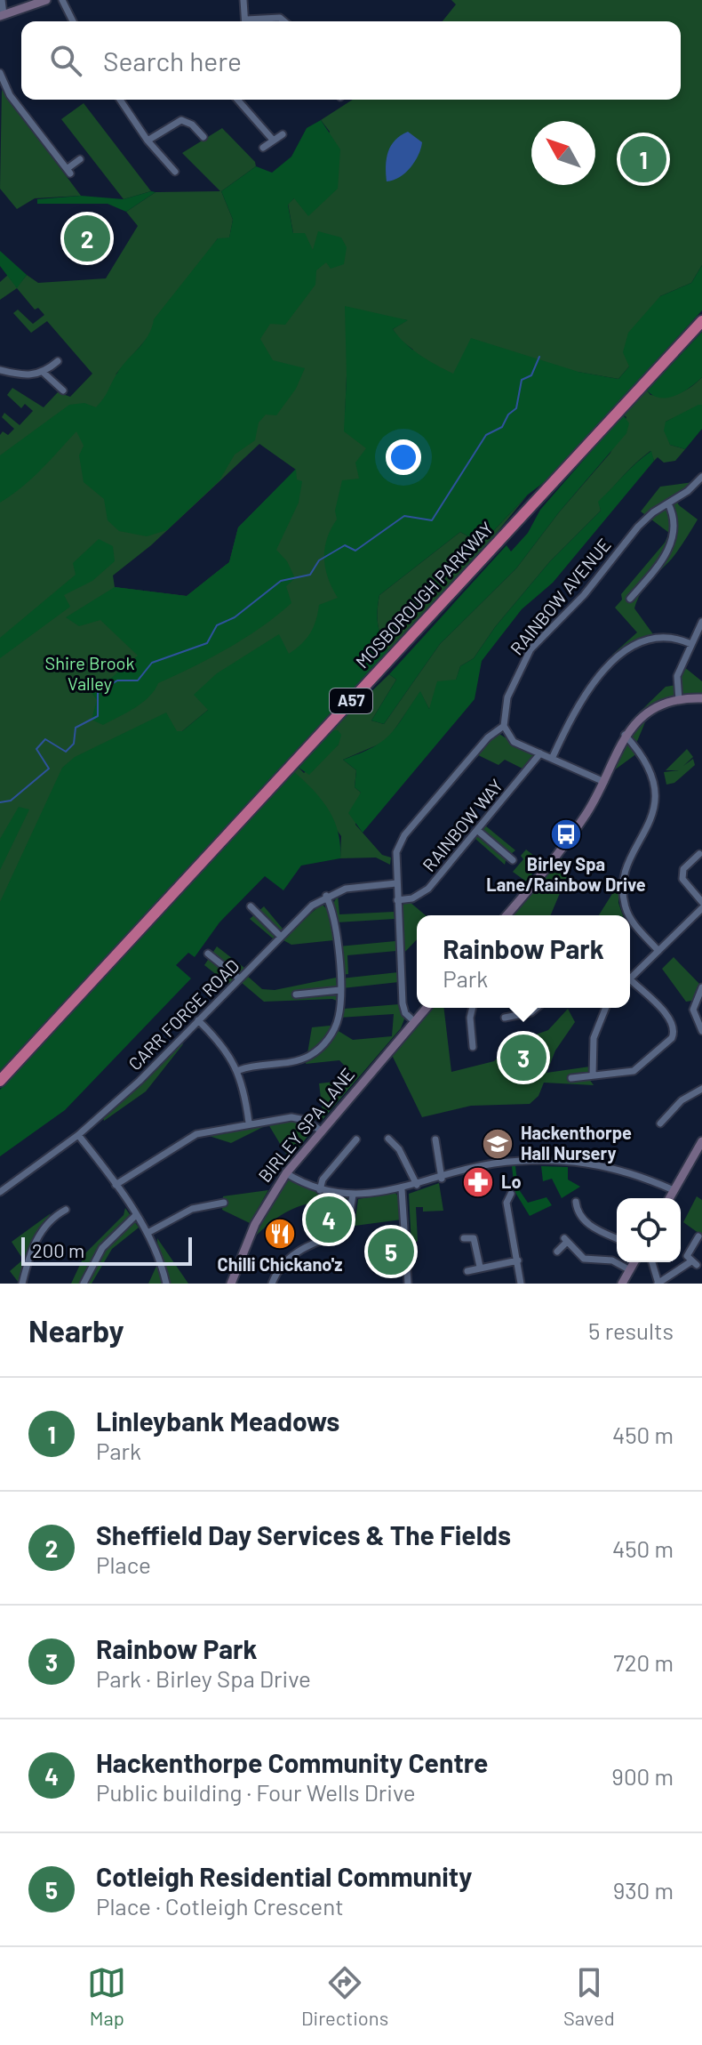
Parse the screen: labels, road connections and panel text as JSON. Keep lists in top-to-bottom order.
{
  "streets": {
    "highway": ["MOSBOROUGH PARKWAY", "A57"],
    "street": [
      "RAINBOW AVENUE",
      "RAINBOW WAY",
      "CARR FORGE ROAD",
      "BIRLEY SPA LANE"
    ]
  },
  "parks": ["Shire Brook Valley"],
  "places": {
    "bus stop": ["Birley Spa Lane/Rainbow Drive"],
    "school or university": ["Hackenthorpe Hall Nursery"],
    "pharmacy": ["Lo"],
    "restaurant": ["Chilli Chickano'z"]
  },
  "scale_bar": "200 m",
  "north": "top left",
  "page": {
    "search": "Search here",
    "pins": [
      "1",
      "2",
      "3",
      "4",
      "5"
    ],
    "popup": ["Rainbow Park", "Park"],
    "scale": "200 m",
    "heading": ["Nearby", "5 results"],
    "list": [
      {
        "mark": "1",
        "name": "Linleybank Meadows",
        "note": "Park",
        "value": "450 m"
      },
      {
        "mark": "2",
        "name": "Sheffield Day Services & The Fields",
        "note": "Place",
        "value": "450 m"
      },
      {
        "mark": "3",
        "name": "Rainbow Park",
        "note": "Park · Birley Spa Drive",
        "value": "720 m"
      },
      {
        "mark": "4",
        "name": "Hackenthorpe Community Centre",
        "note": "Public building · Four Wells Drive",
        "value": "900 m"
      },
      {
        "mark": "5",
        "name": "Cotleigh Residential Community",
        "note": "Place · Cotleigh Crescent",
        "value": "930 m"
      }
    ],
    "nav": ["Map", "Directions", "Saved"]
  }
}
